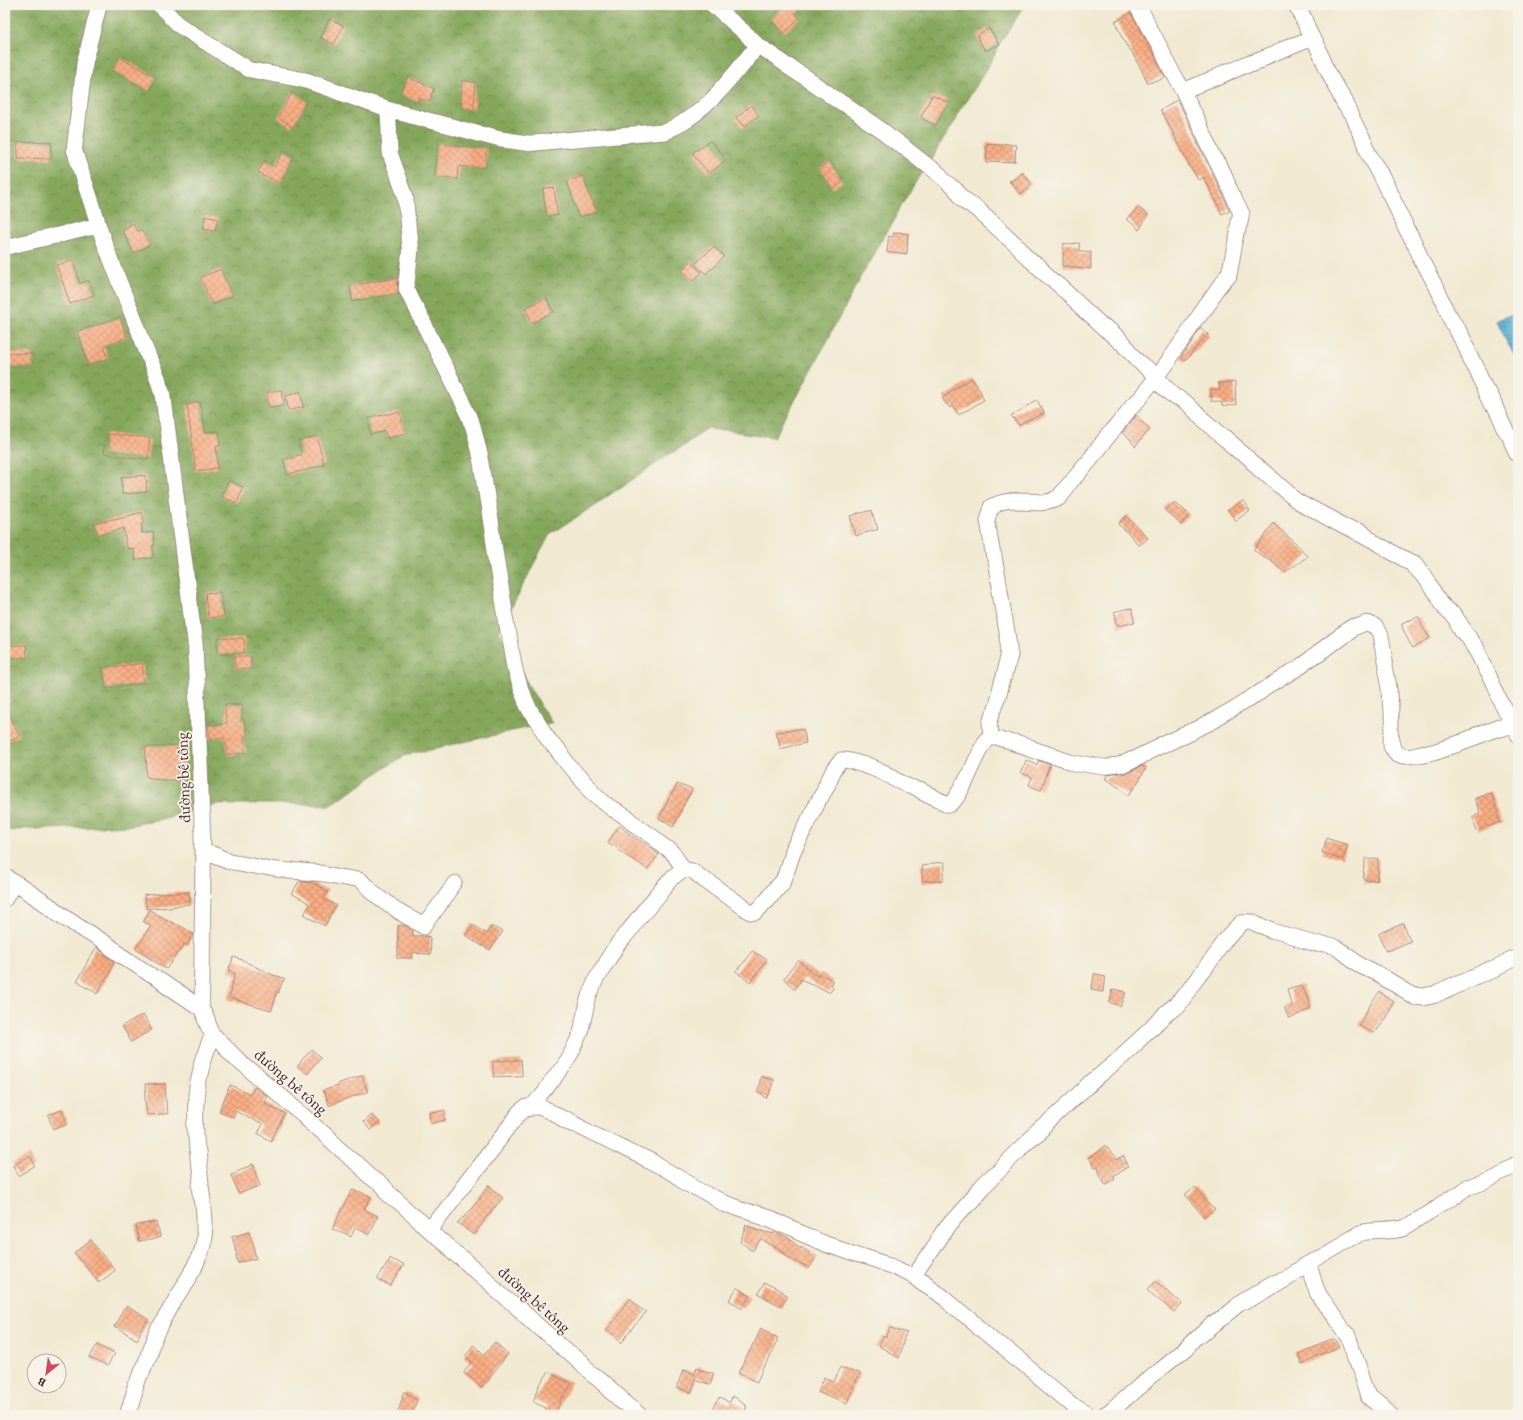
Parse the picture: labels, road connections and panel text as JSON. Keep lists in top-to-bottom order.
{
  "streets": {
    "street": ["đường bê tông"]
  },
  "north": "bottom left"
}
